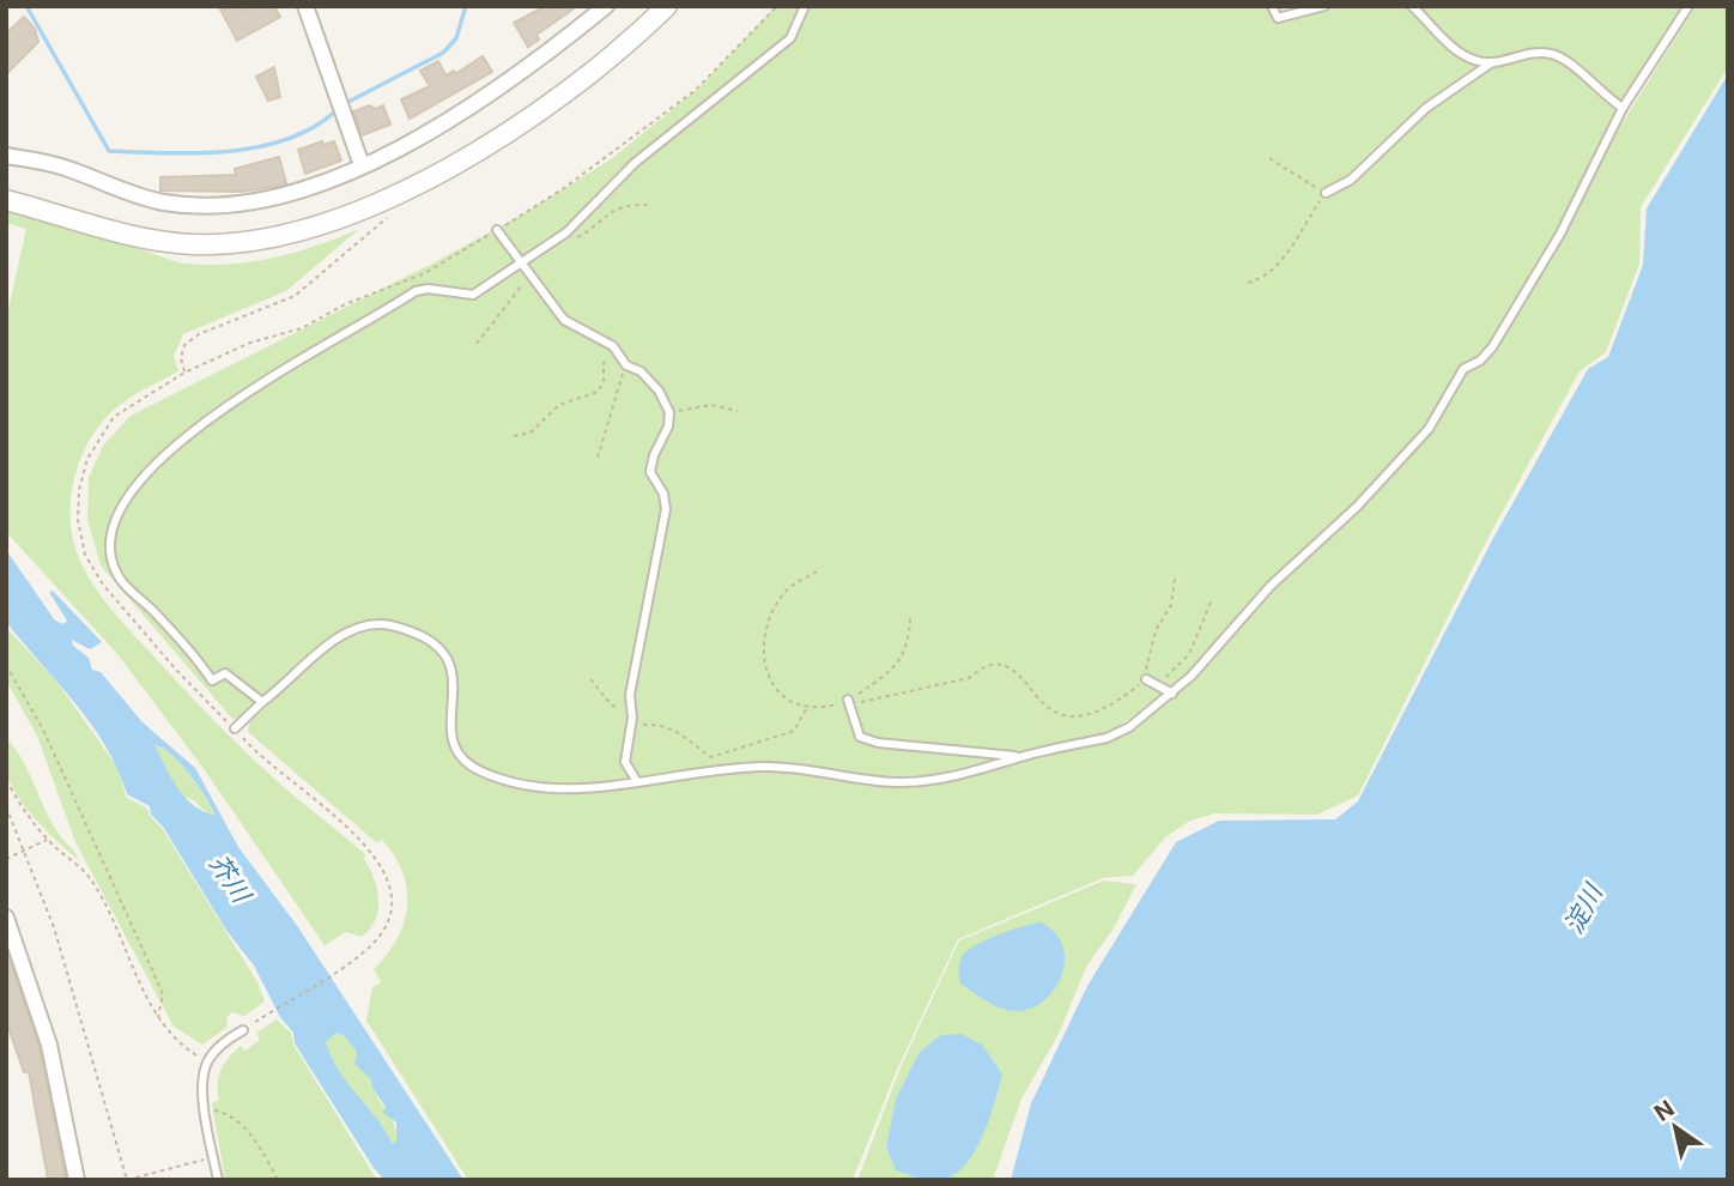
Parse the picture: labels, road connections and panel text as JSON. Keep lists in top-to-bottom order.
{
  "water": ["芥川", "淀川"],
  "north": "top left"
}
